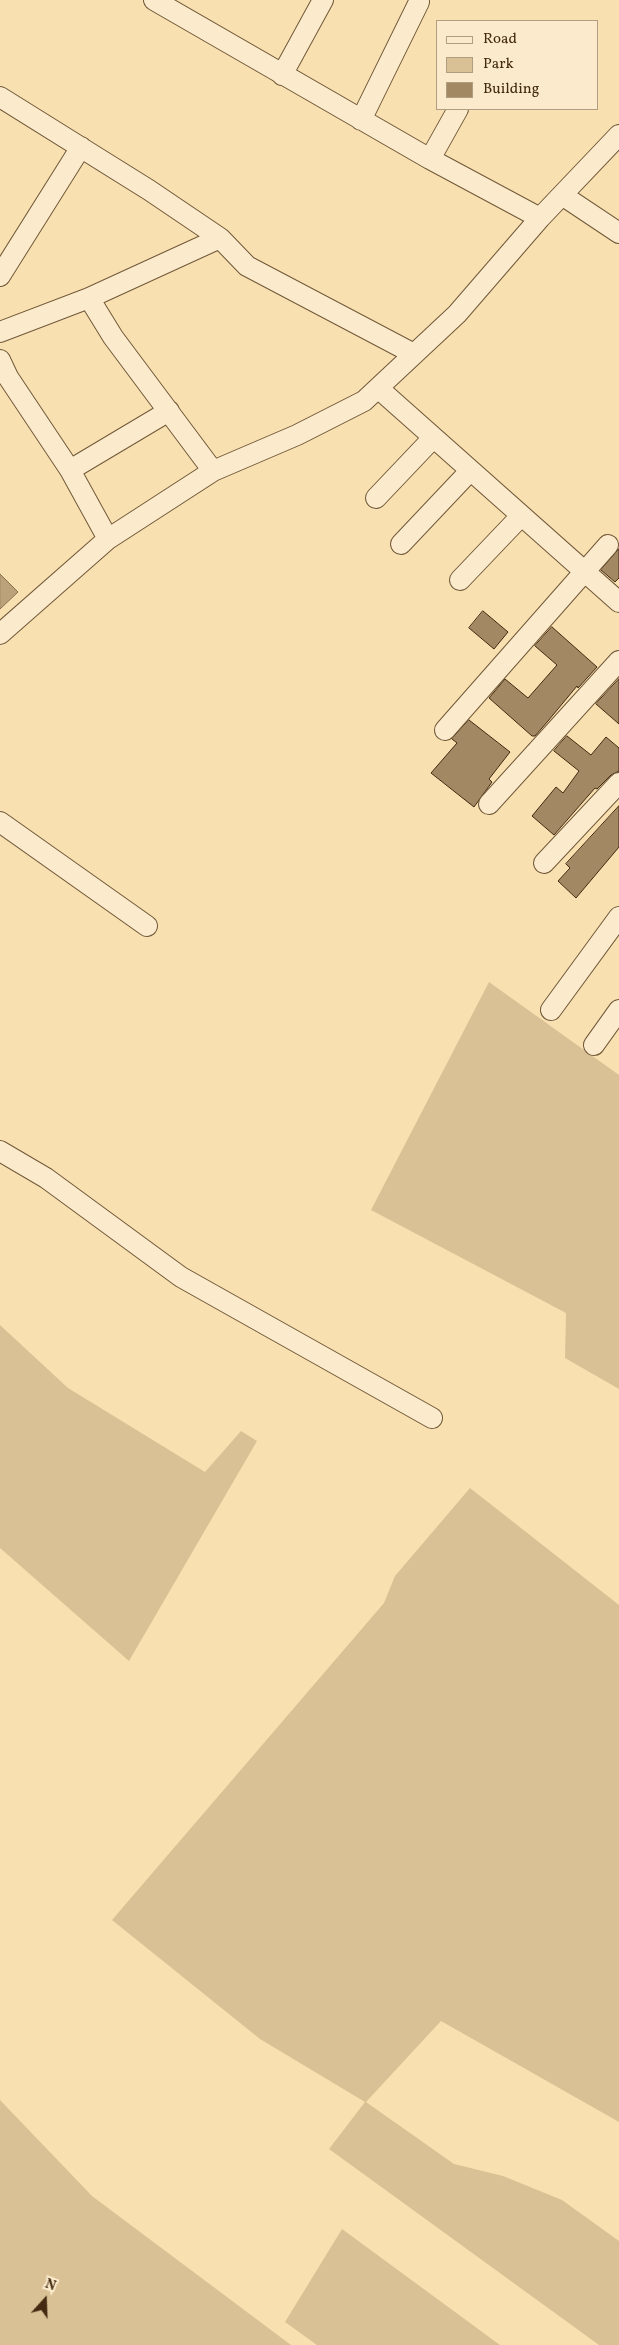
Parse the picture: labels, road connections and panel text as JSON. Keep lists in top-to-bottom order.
{
  "legend": ["Road", "Park", "Building"],
  "north": "top"
}
